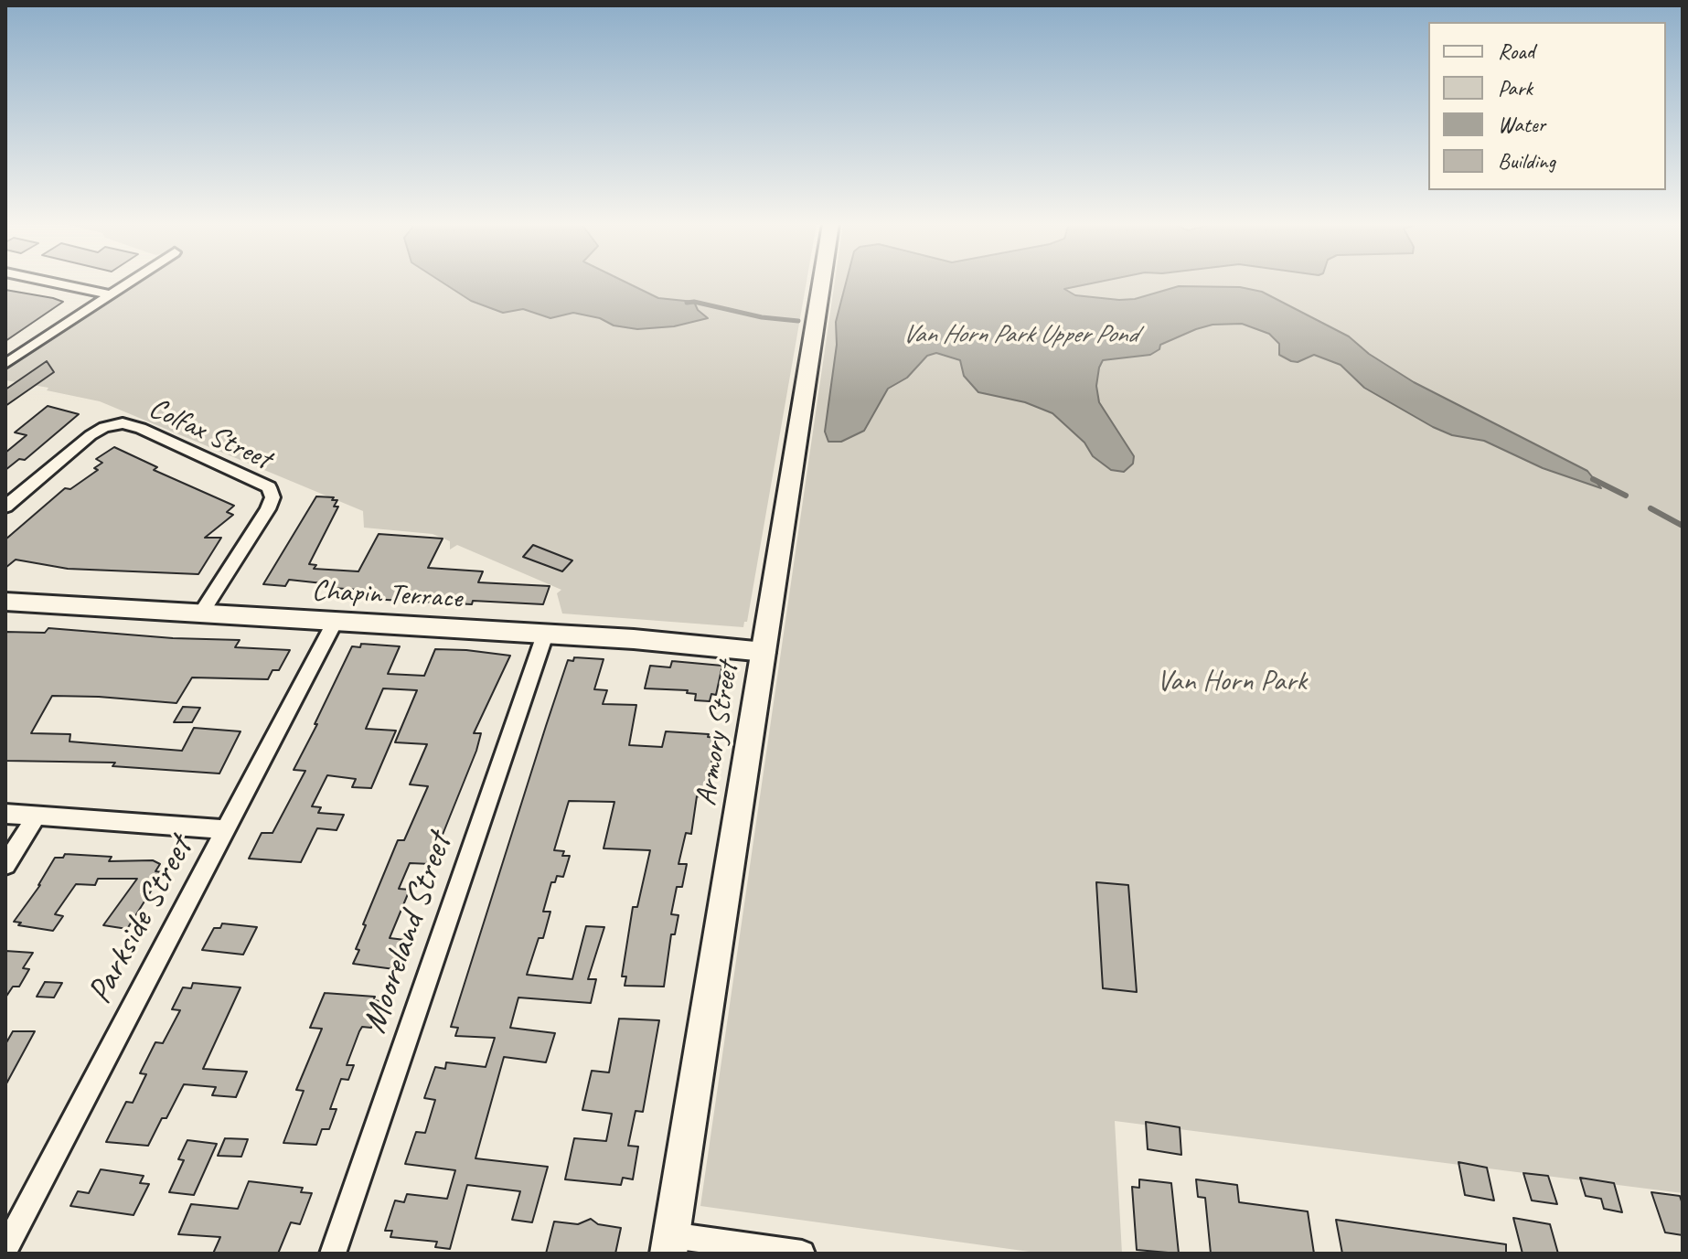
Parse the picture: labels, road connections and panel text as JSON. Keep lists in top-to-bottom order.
{
  "streets": {
    "main road": ["Armory Street"],
    "street": [
      "Colfax Street",
      "Chapin Terrace",
      "Parkside Street",
      "Mooreland Street"
    ]
  },
  "crossings": [
    ["Colfax Street", "Chapin Terrace"],
    ["Chapin Terrace", "Armory Street"],
    ["Chapin Terrace", "Parkside Street"],
    ["Chapin Terrace", "Mooreland Street"]
  ],
  "water": ["Van Horn Park Upper Pond"],
  "parks": ["Van Horn Park"],
  "legend": [
    "Road",
    "Park",
    "Water",
    "Building"
  ]
}
